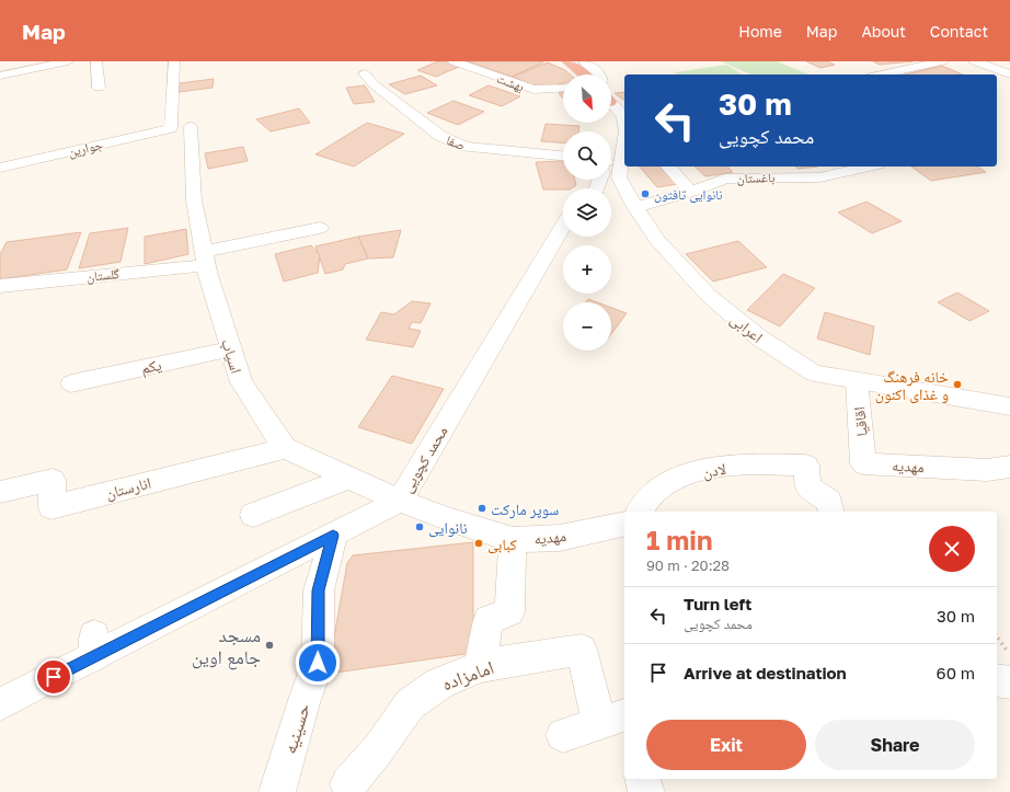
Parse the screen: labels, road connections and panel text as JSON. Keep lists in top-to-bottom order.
{
  "streets": {
    "street": [
      "بهشت",
      "صفا",
      "جوارین",
      "باغستان",
      "گلستان",
      "اعرابی",
      "اسیاب",
      "یکم",
      "اقاقیا",
      "محمد کچویی",
      "مهدیه",
      "لادن",
      "انارستان",
      "امامزاده",
      "حسینیه"
    ]
  },
  "crossings": [
    ["باغستان", "اعرابی"],
    ["گلستان", "اسیاب"],
    ["اعرابی", "اقاقیا"],
    ["اسیاب", "یکم"],
    ["اسیاب", "انارستان"],
    ["اقاقیا", "مهدیه"],
    ["محمد کچویی", "مهدیه"],
    ["محمد کچویی", "حسینیه"]
  ],
  "places": [
    "نانوایی تافتون",
    "خانه فرهنگ و غذای اکنون",
    "سوپر مارکت",
    "نانوایی",
    "کبابی",
    "مسجد جامع اوین"
  ],
  "north": "bottom right",
  "page": {
    "header": "Map",
    "nav": [
      "Home",
      "Map",
      "About",
      "Contact"
    ],
    "map_buttons": ["+", "−"],
    "turn": ["30 m", "محمد کچویی"],
    "heading": ["1 min", "90 m · 20:28"],
    "list": [
      {
        "name": "Turn left",
        "note": "محمد کچویی",
        "value": "30 m"
      },
      {
        "name": "Arrive at destination",
        "value": "60 m"
      }
    ],
    "buttons": ["Exit", "Share"]
  }
}
